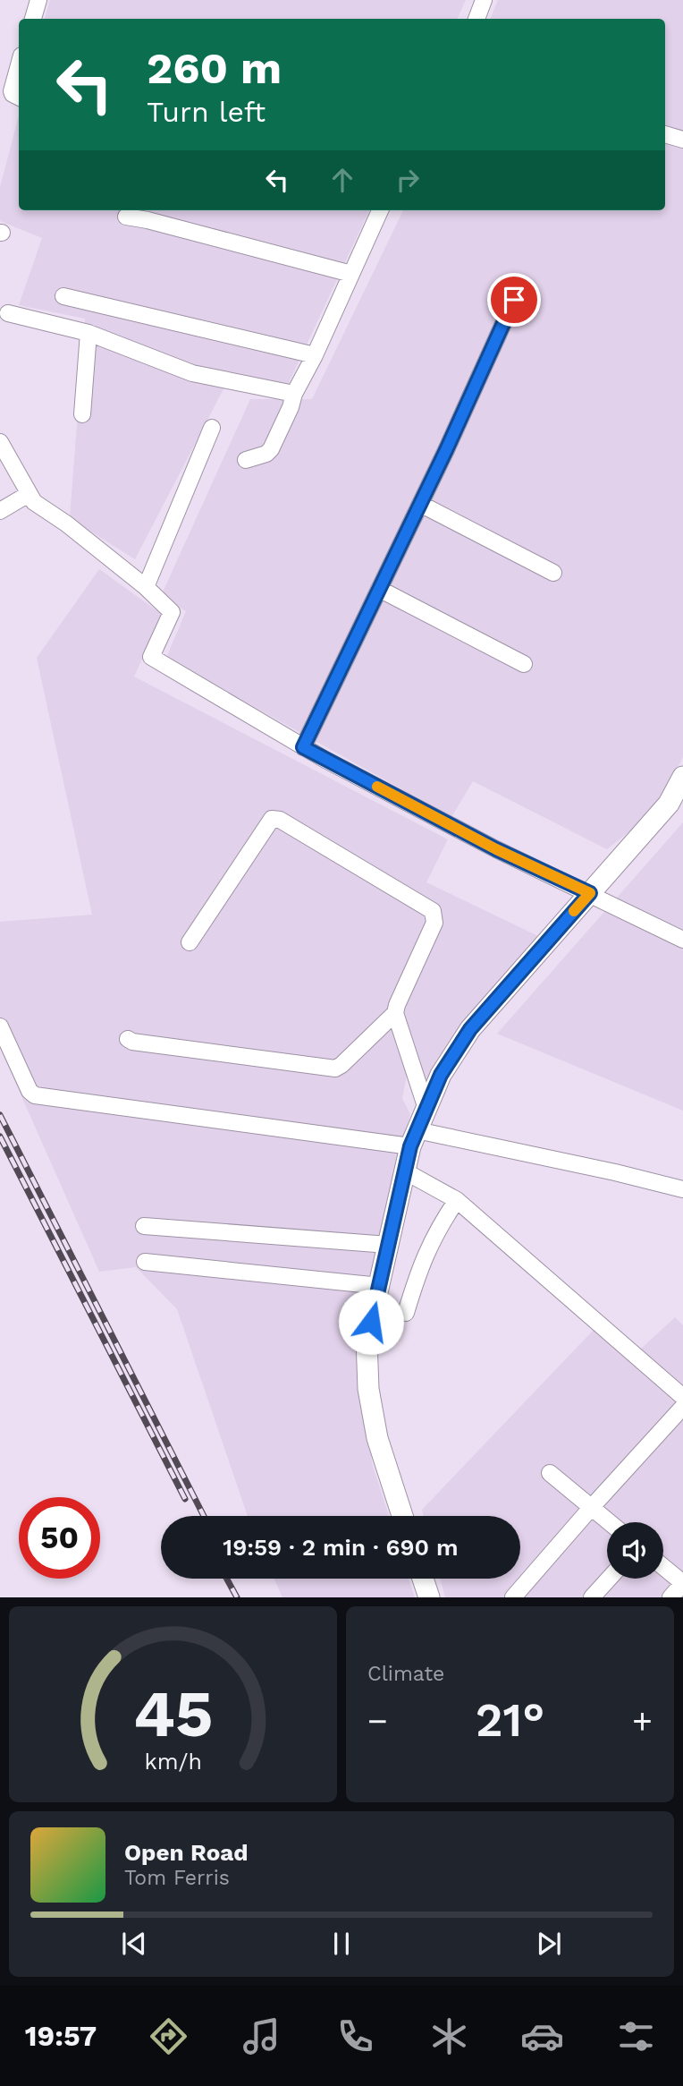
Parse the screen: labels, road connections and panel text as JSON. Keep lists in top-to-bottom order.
{
  "page": {
    "turn": ["260 m", "Turn left"],
    "limit": "50",
    "trip": "19:59 · 2 min · 690 m",
    "tile": "Climate",
    "heat": ["−", "21°", "+"],
    "song": ["Open Road", "Tom Ferris"],
    "tabs": "19:57",
    "gauge": ["45", "km/h"]
  }
}
